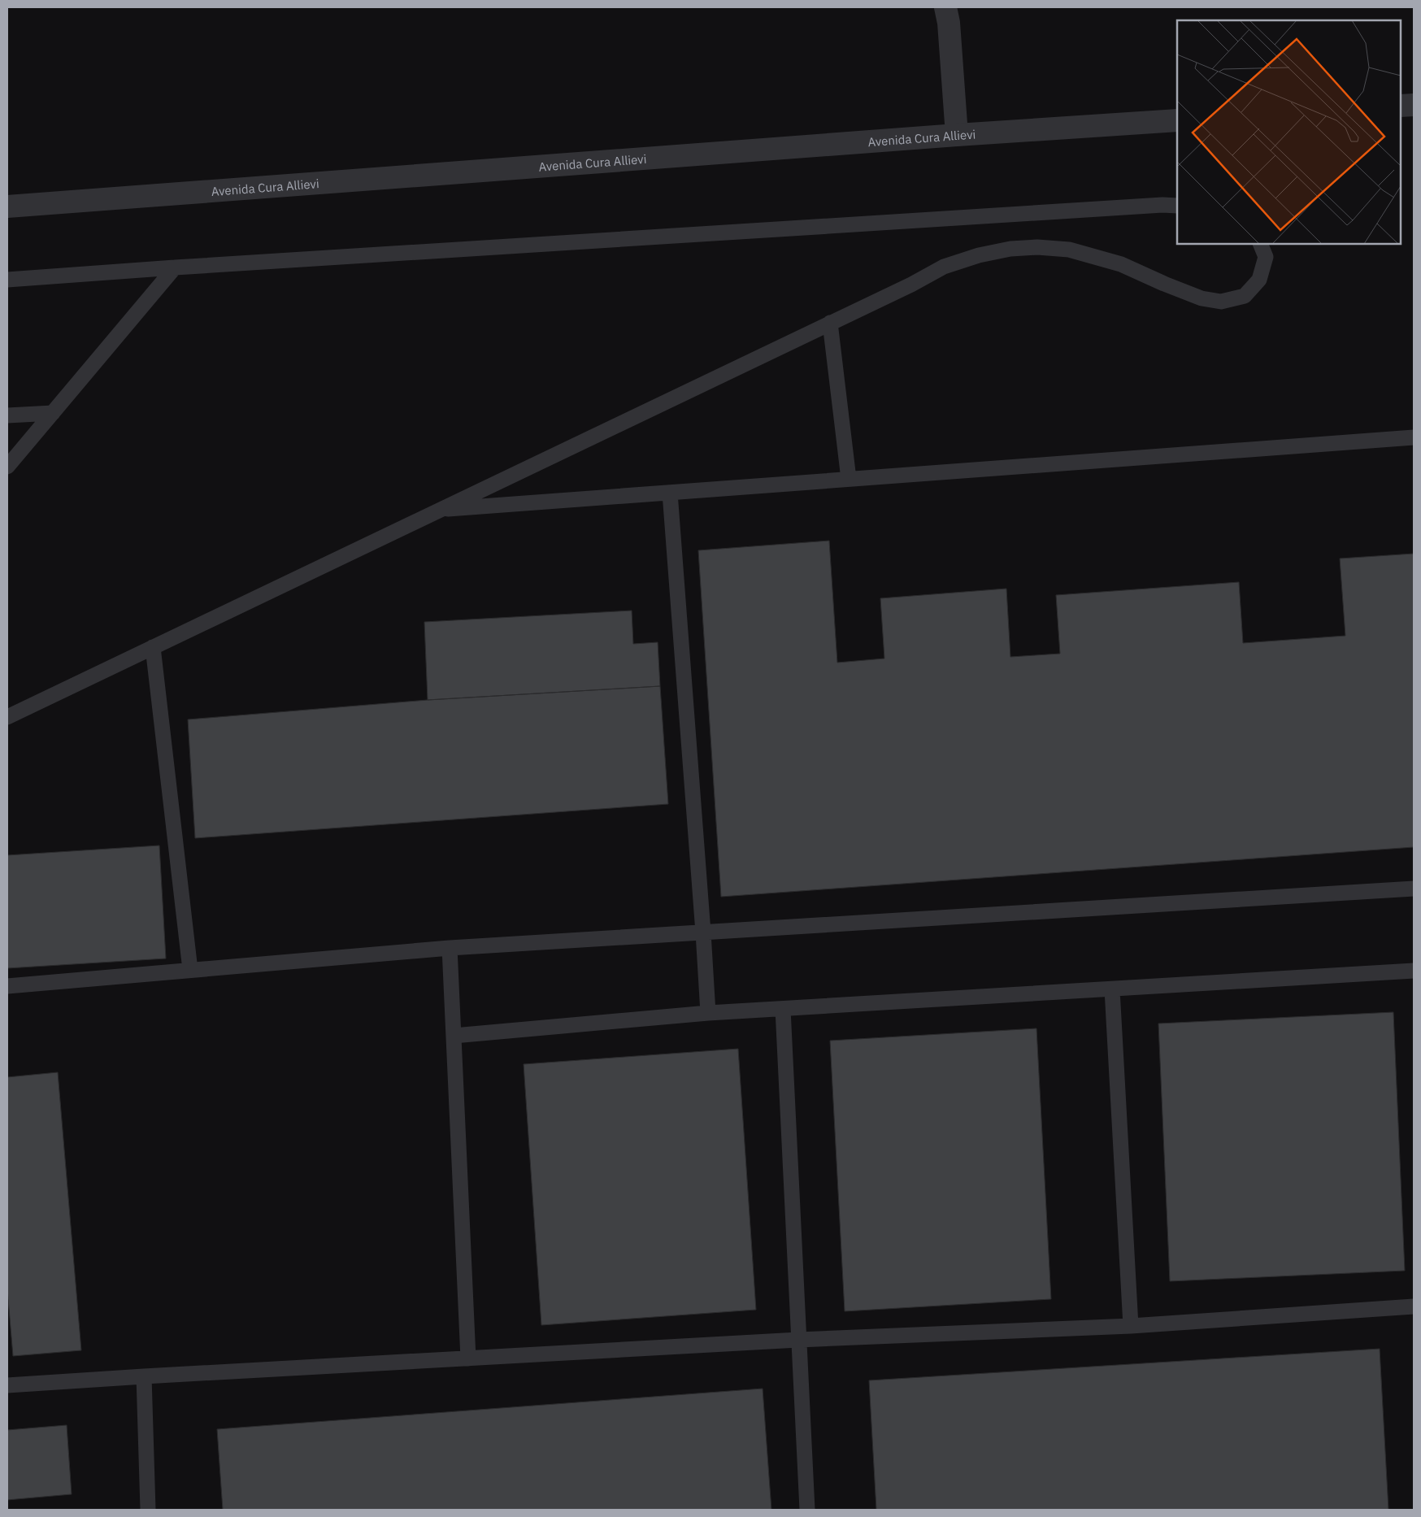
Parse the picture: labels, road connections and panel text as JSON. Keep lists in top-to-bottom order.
{
  "streets": {
    "street": ["Avenida Cura Allievi"]
  }
}
